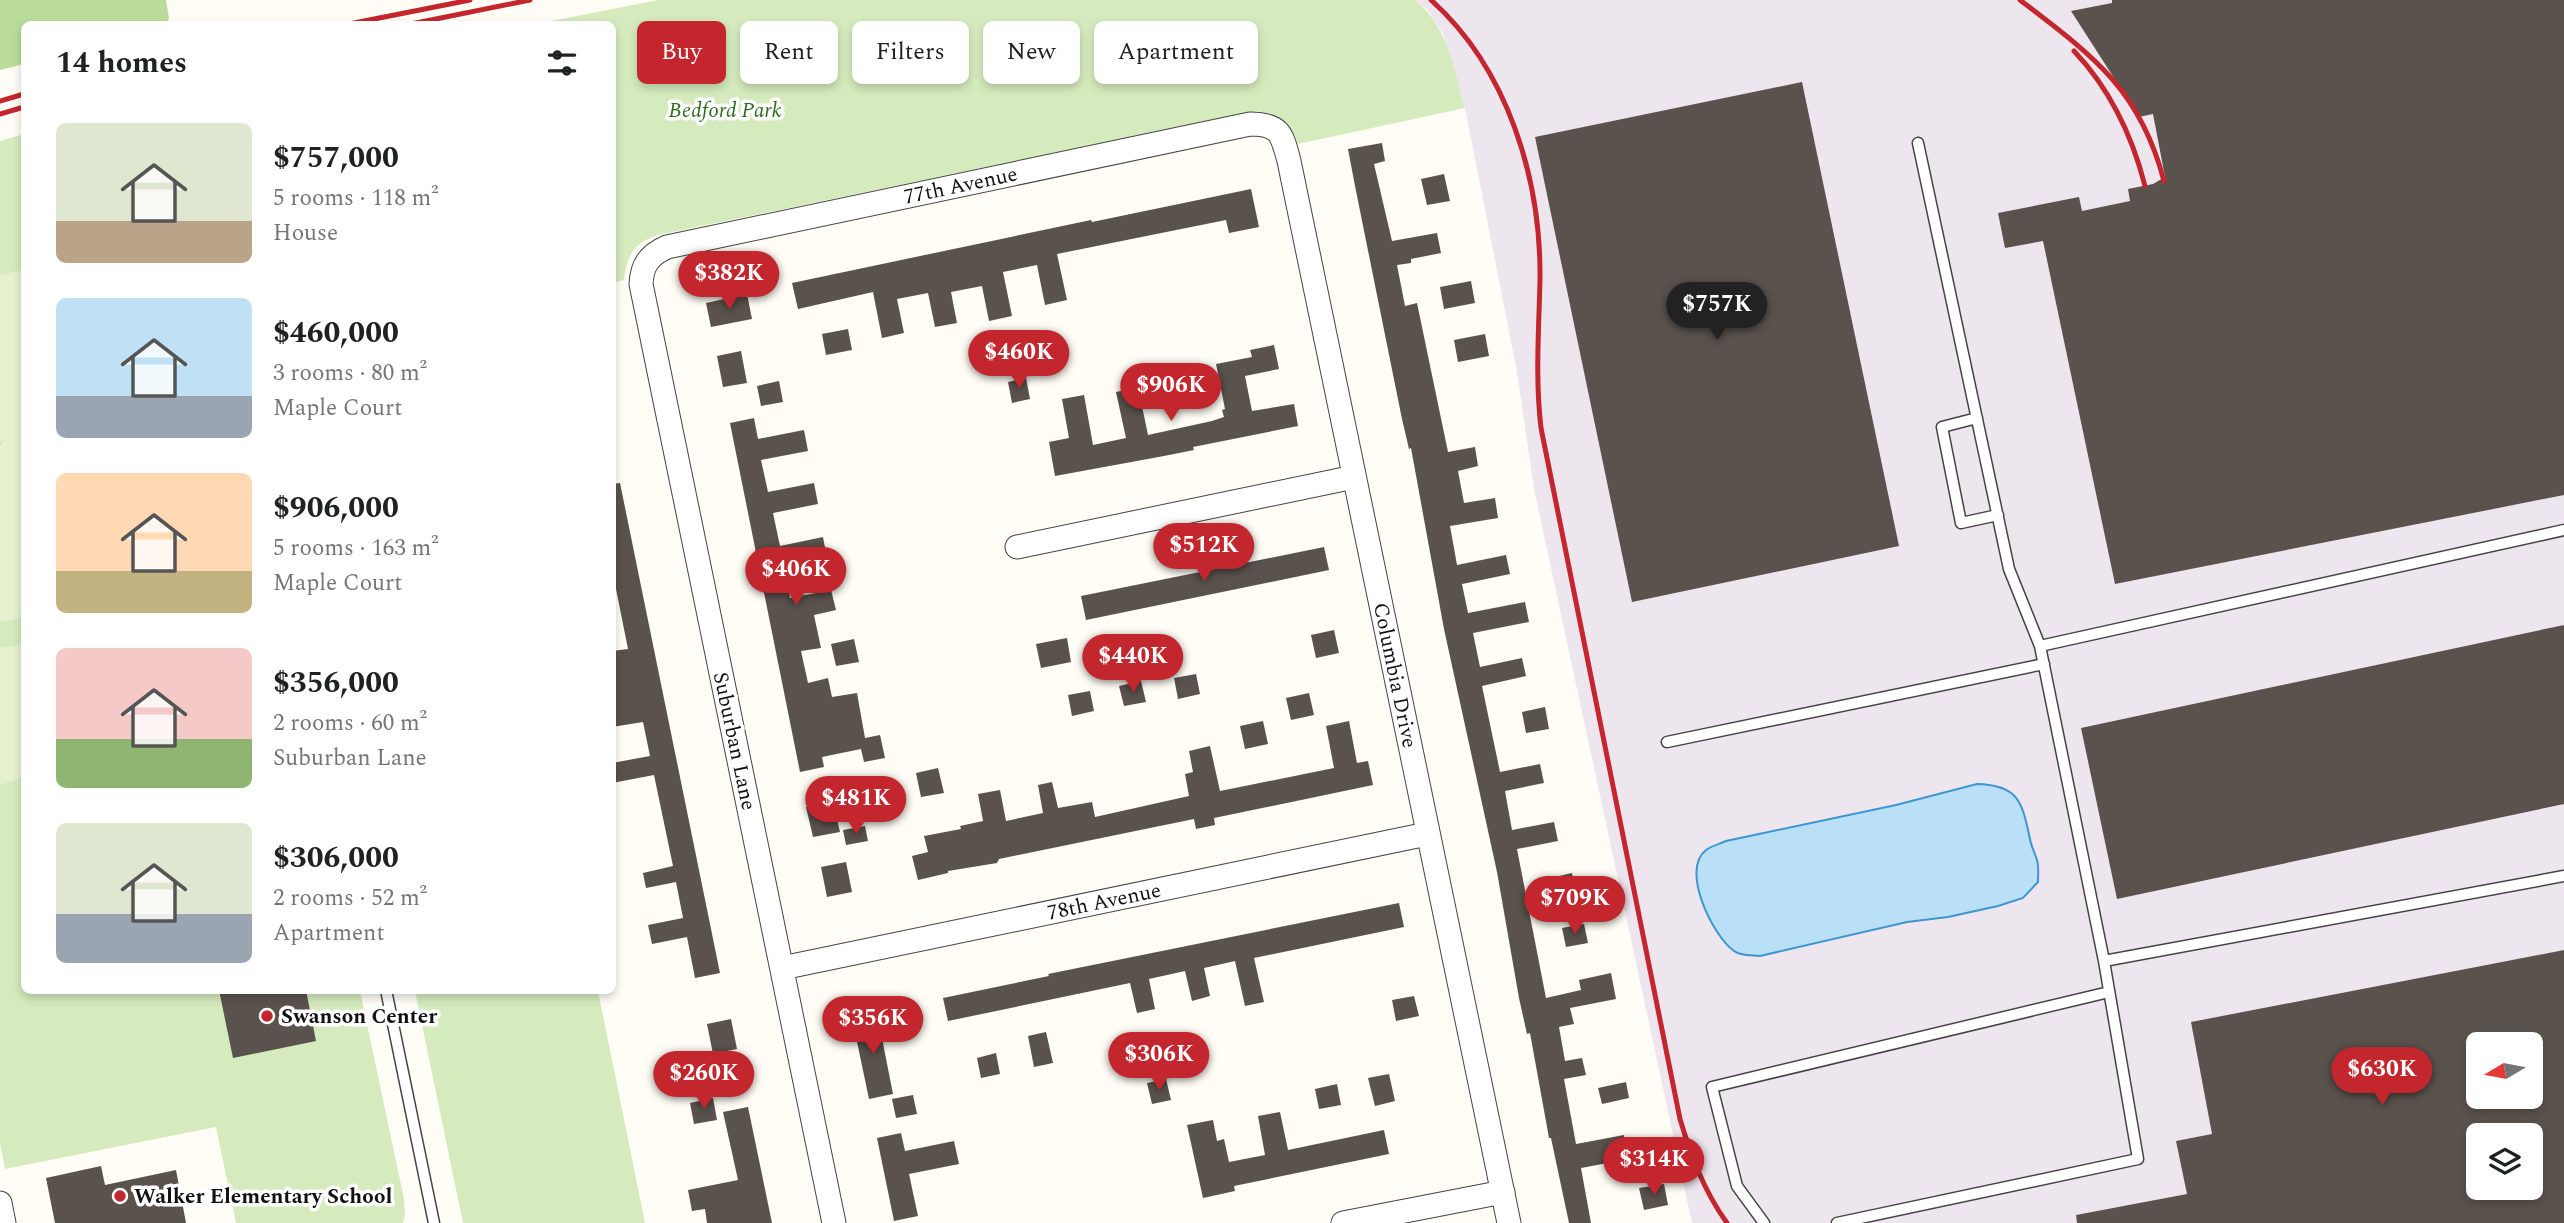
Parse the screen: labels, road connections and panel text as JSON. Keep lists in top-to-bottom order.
{
  "streets": {
    "street": [
      "77th Avenue",
      "Columbia Drive",
      "Suburban Lane",
      "78th Avenue"
    ]
  },
  "crossings": [
    ["77th Avenue", "Columbia Drive"],
    ["77th Avenue", "Suburban Lane"],
    ["Columbia Drive", "78th Avenue"],
    ["Suburban Lane", "78th Avenue"]
  ],
  "parks": ["Bedford Park"],
  "places": ["Swanson Center", "Walker Elementary School"],
  "north": "left",
  "page": {
    "chip": [
      "Buy",
      "Rent",
      "Filters",
      "New",
      "Apartment"
    ],
    "heading": "14 homes",
    "list": [
      {
        "name": "$757,000",
        "note": "5 rooms · 118 m² · House"
      },
      {
        "name": "$460,000",
        "note": "3 rooms · 80 m² · Maple Court"
      },
      {
        "name": "$906,000",
        "note": "5 rooms · 163 m² · Maple Court"
      },
      {
        "name": "$356,000",
        "note": "2 rooms · 60 m² · Suburban Lane"
      },
      {
        "name": "$306,000",
        "note": "2 rooms · 52 m² · Apartment"
      }
    ],
    "price": [
      "$382K",
      "$757K",
      "$460K",
      "$906K",
      "$512K",
      "$406K",
      "$440K",
      "$481K",
      "$709K",
      "$356K",
      "$306K",
      "$630K",
      "$260K",
      "$314K"
    ]
  }
}
